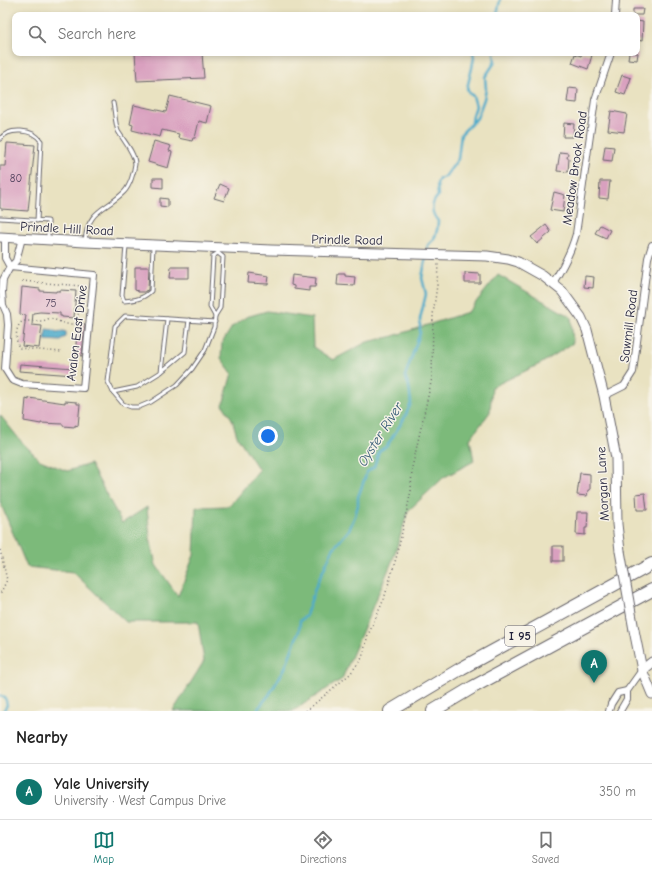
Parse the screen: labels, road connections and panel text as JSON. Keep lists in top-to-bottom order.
{
  "streets": {
    "highway": ["I 95"],
    "street": [
      "Meadow Brook Road",
      "Prindle Hill Road",
      "Prindle Road",
      "Sawmill Road",
      "Avalon East Drive",
      "Morgan Lane"
    ]
  },
  "crossings": [
    ["Meadow Brook Road", "Prindle Road"],
    ["Meadow Brook Road", "Morgan Lane"],
    ["Prindle Hill Road", "Prindle Road"],
    ["Prindle Hill Road", "Avalon East Drive"],
    ["Prindle Road", "Morgan Lane"],
    ["Sawmill Road", "Morgan Lane"]
  ],
  "water": ["Oyster River"],
  "house_numbers": ["80", "75"],
  "page": {
    "search": "Search here",
    "pins": "A",
    "heading": "Nearby",
    "list": [
      {
        "mark": "A",
        "name": "Yale University",
        "note": "University · West Campus Drive",
        "value": "350 m"
      }
    ],
    "nav": ["Map", "Directions", "Saved"]
  }
}
